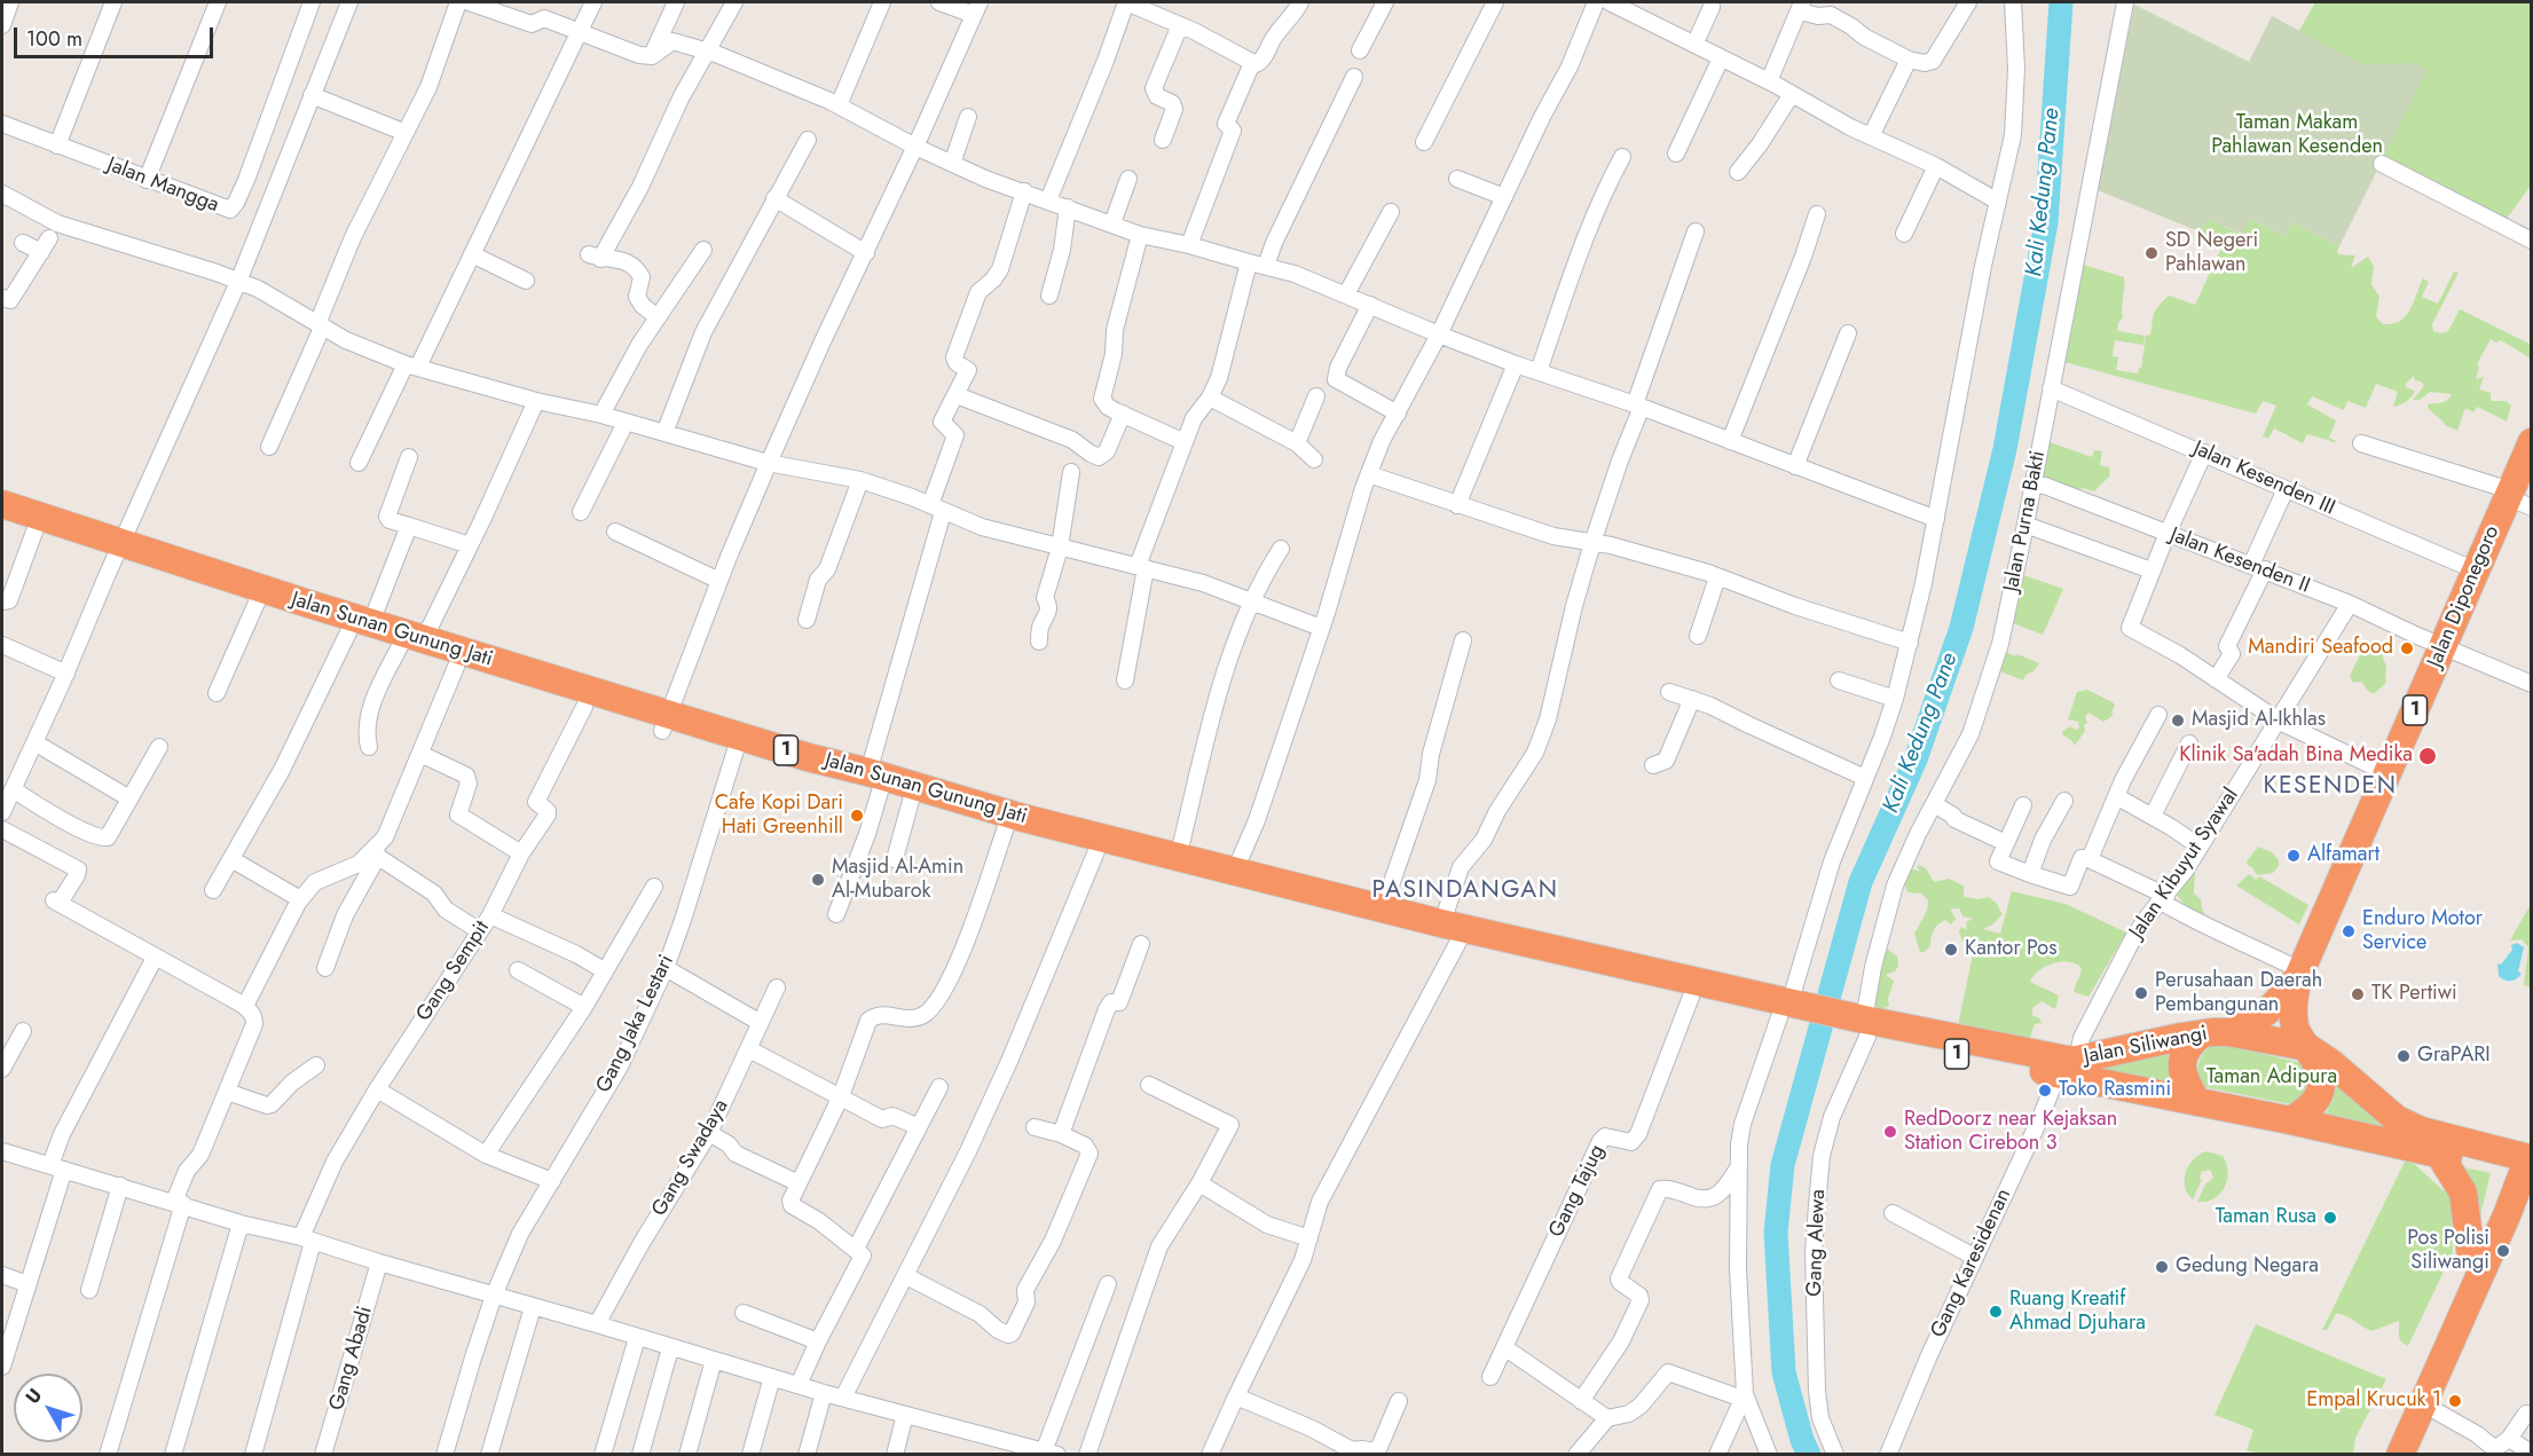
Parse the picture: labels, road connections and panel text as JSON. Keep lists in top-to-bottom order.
{
  "streets": {
    "highway": [
      "Jalan Diponegoro",
      "Jalan Sunan Gunung Jati",
      "1",
      "Jalan Siliwangi"
    ],
    "street": [
      "Jalan Mangga",
      "Jalan Kesenden III",
      "Jalan Purna Bakti",
      "Jalan Kesenden II",
      "Jalan Kibuyut Syawal",
      "Gang Sempit",
      "Gang Jaka Lestari",
      "Gang Swadaya",
      "Gang Tajug",
      "Gang Alewa",
      "Gang Karesidenan",
      "Gang Abadi"
    ]
  },
  "crossings": [
    ["Jalan Kesenden III", "Jalan Purna Bakti"],
    ["Jalan Kesenden III", "Jalan Diponegoro"],
    ["Jalan Purna Bakti", "Jalan Kesenden II"],
    ["Jalan Purna Bakti", "1"],
    ["Jalan Purna Bakti", "Jalan Siliwangi"],
    ["Jalan Purna Bakti", "Gang Alewa"],
    ["Jalan Kesenden II", "Jalan Diponegoro"],
    ["Jalan Kesenden II", "Jalan Kibuyut Syawal"],
    ["Jalan Diponegoro", "1"],
    ["Jalan Sunan Gunung Jati", "1"],
    ["1", "Gang Sempit"],
    ["1", "Gang Jaka Lestari"],
    ["1", "Jalan Siliwangi"],
    ["1", "Gang Tajug"],
    ["1", "Gang Alewa"],
    ["Jalan Kibuyut Syawal", "Jalan Siliwangi"],
    ["Jalan Kibuyut Syawal", "Gang Karesidenan"],
    ["Jalan Siliwangi", "Gang Alewa"],
    ["Jalan Siliwangi", "Gang Karesidenan"]
  ],
  "districts": ["KESENDEN", "PASINDANGAN"],
  "water": ["Kali Kedung Pane"],
  "parks": ["Taman Makam Pahlawan Kesenden", "Taman Adipura"],
  "places": [
    "SD Negeri Pahlawan",
    "Mandiri Seafood",
    "Masjid Al-Ikhlas",
    "Klinik Sa'adah Bina Medika",
    "Cafe Kopi Dari Hati Greenhill",
    "Alfamart",
    "Masjid Al-Amin Al-Mubarok",
    "Enduro Motor Service",
    "Kantor Pos",
    "Perusahaan Daerah Pembangunan",
    "TK Pertiwi",
    "GraPARI",
    "Toko Rasmini",
    "RedDoorz near Kejaksan Station Cirebon 3",
    "Taman Rusa",
    "Pos Polisi Siliwangi",
    "Gedung Negara",
    "Ruang Kreatif Ahmad Djuhara",
    "Empal Krucuk 1"
  ],
  "scale_bar": "100 m",
  "north": "top left"
}
